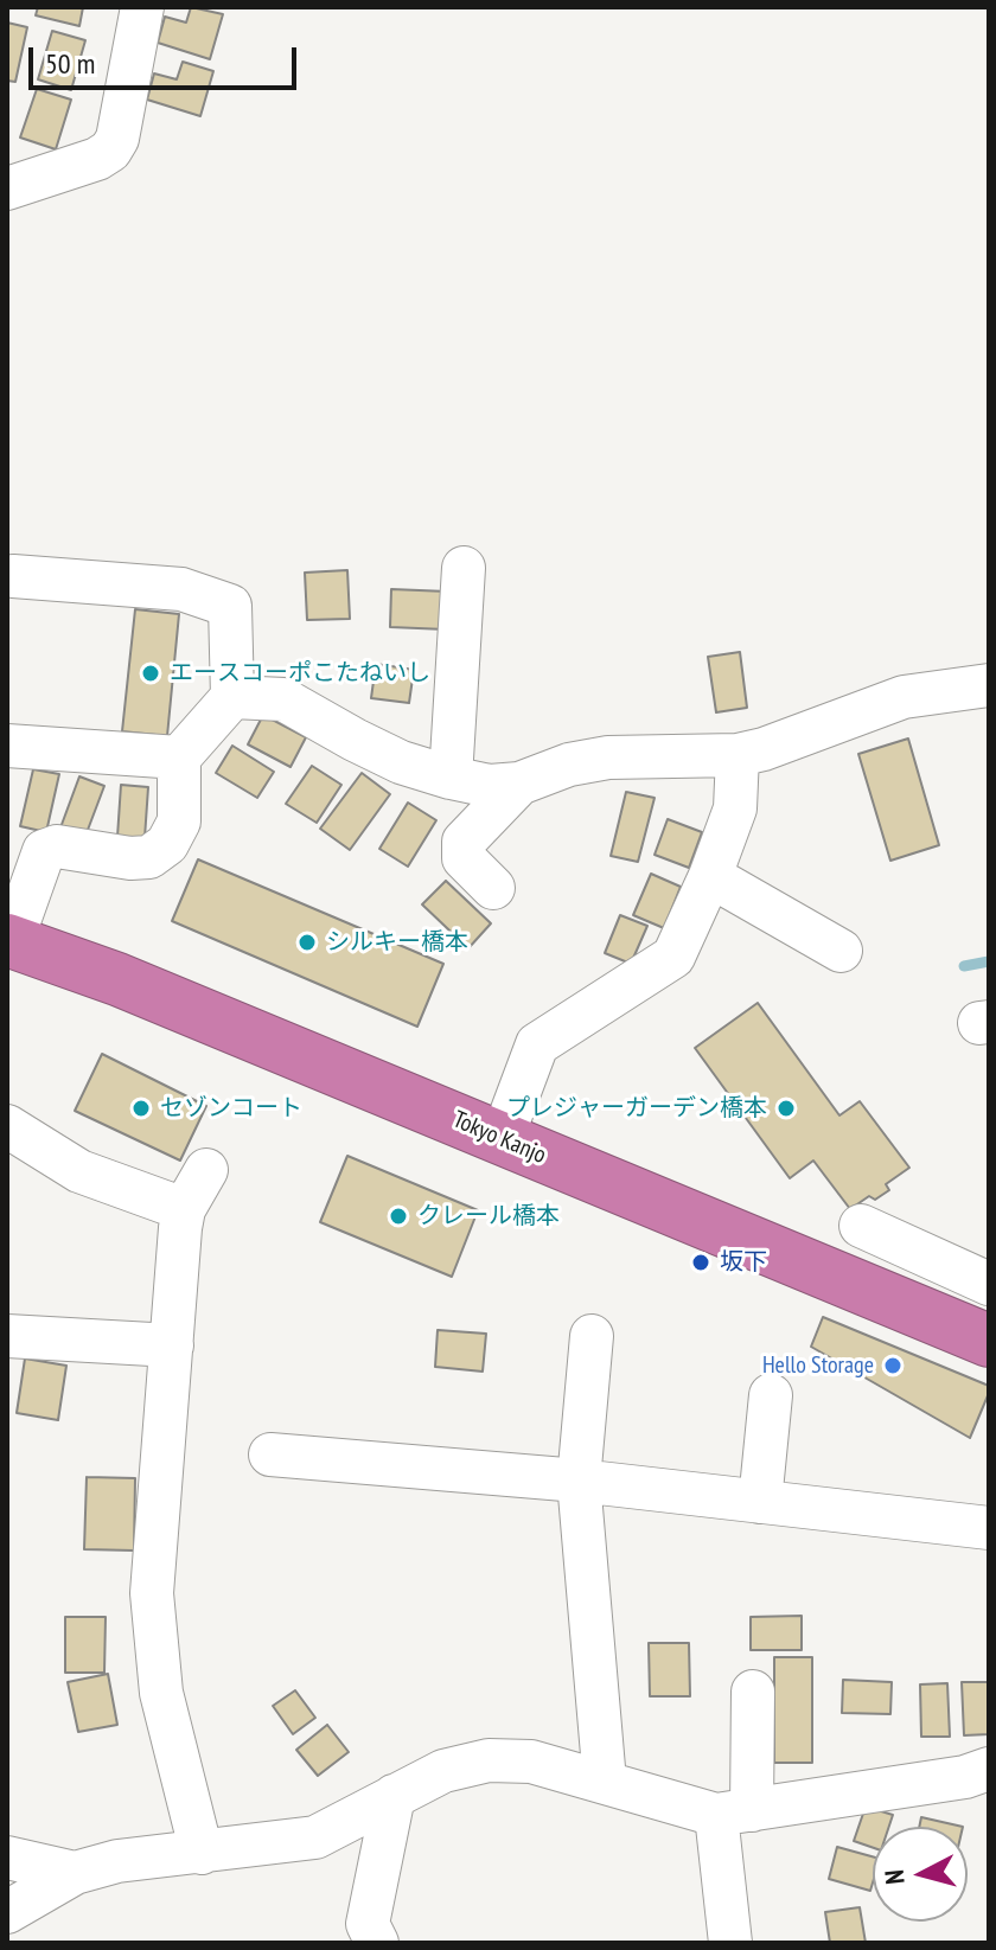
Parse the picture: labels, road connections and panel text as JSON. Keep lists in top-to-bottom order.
{
  "streets": {
    "highway": ["Tokyo Kanjo"]
  },
  "places": [
    "エースコーポこたねいし",
    "シルキー橋本",
    "セゾンコート",
    "プレジャーガーデン橋本",
    "クレール橋本",
    "坂下",
    "Hello Storage"
  ],
  "scale_bar": "50 m",
  "north": "left"
}
